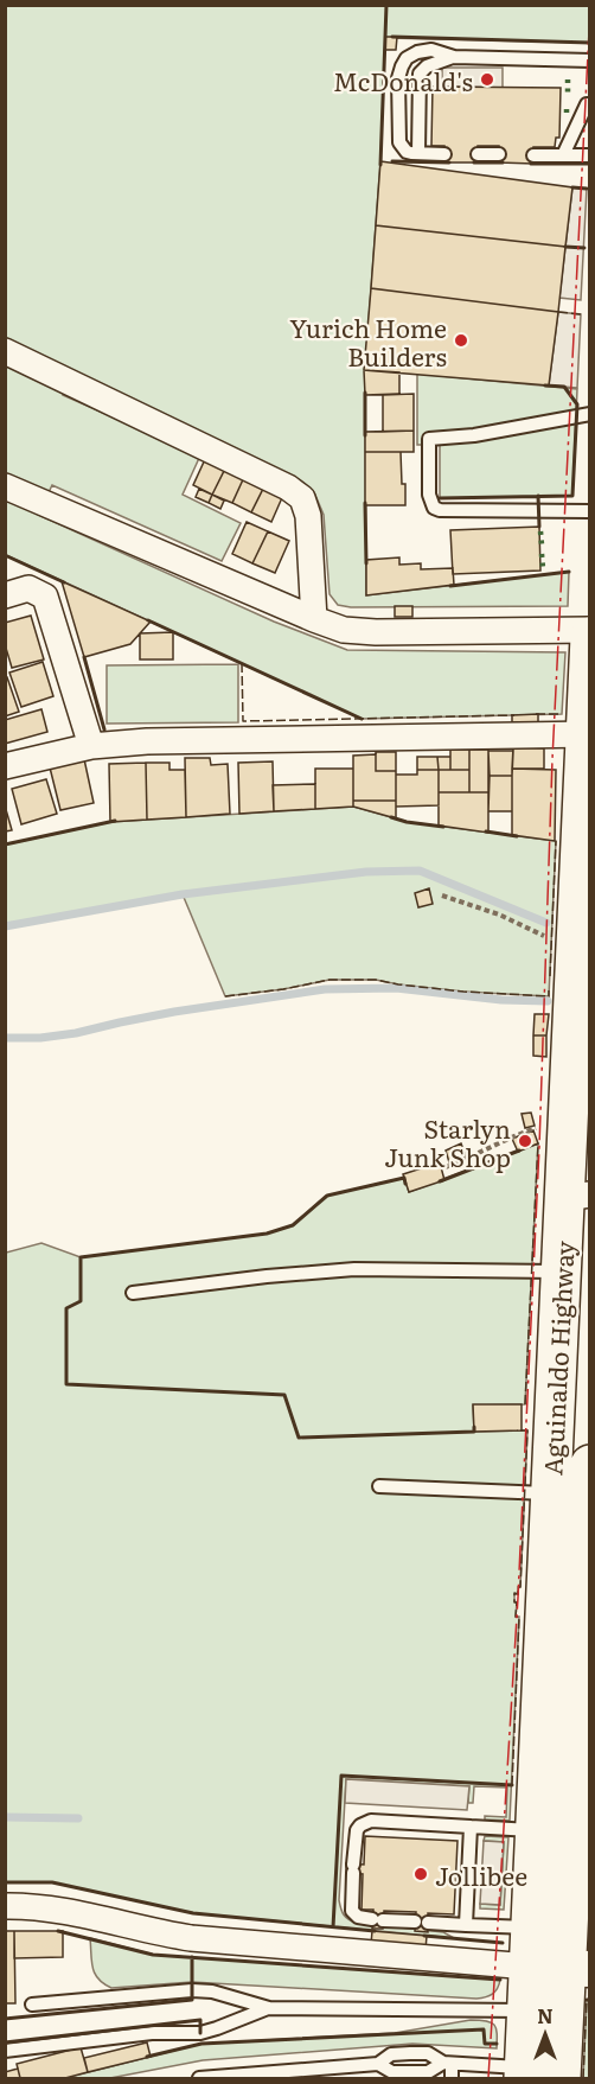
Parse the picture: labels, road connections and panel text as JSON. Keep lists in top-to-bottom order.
{
  "streets": {
    "highway": ["Aguinaldo Highway"]
  },
  "places": [
    "McDonald's",
    "Yurich Home Builders",
    "Starlyn Junk Shop",
    "Jollibee"
  ],
  "north": "top"
}
